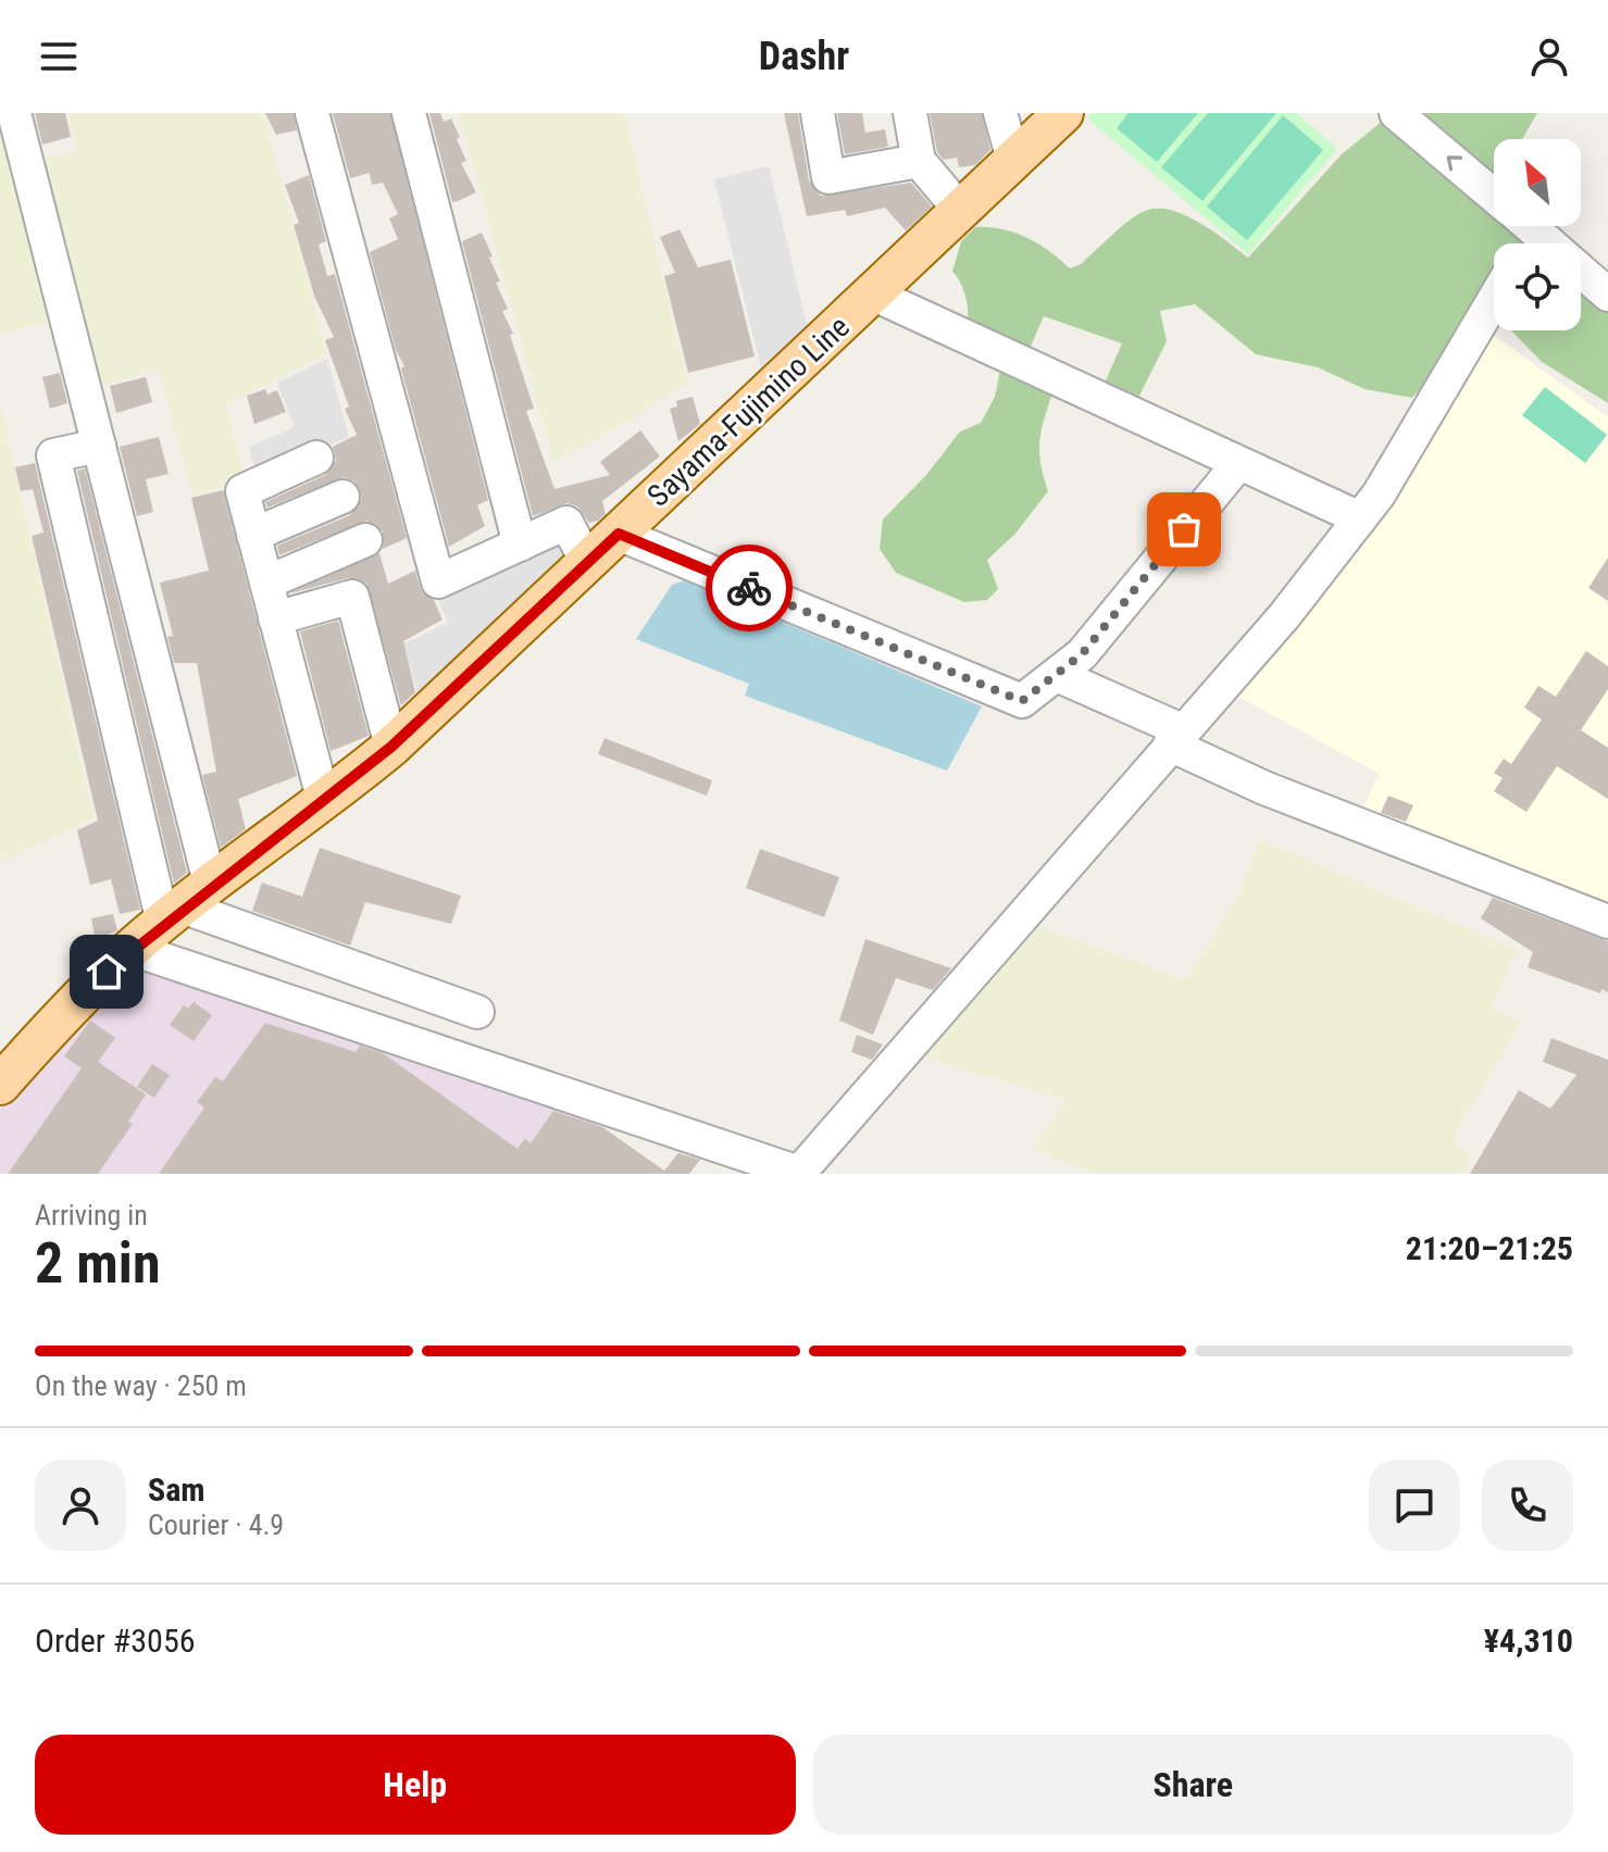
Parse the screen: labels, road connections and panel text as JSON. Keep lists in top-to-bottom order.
{
  "streets": {
    "main road": ["Sayama-Fujimino Line"]
  },
  "north": "top left",
  "page": {
    "header": "Dashr",
    "heading": ["2 min", "Arriving in", "21:20–21:25"],
    "panel": [
      "Sam",
      "Courier · 4.9",
      "Order #3056",
      "¥4,310"
    ],
    "bar": "On the way · 250 m",
    "buttons": ["Help", "Share"]
  }
}
